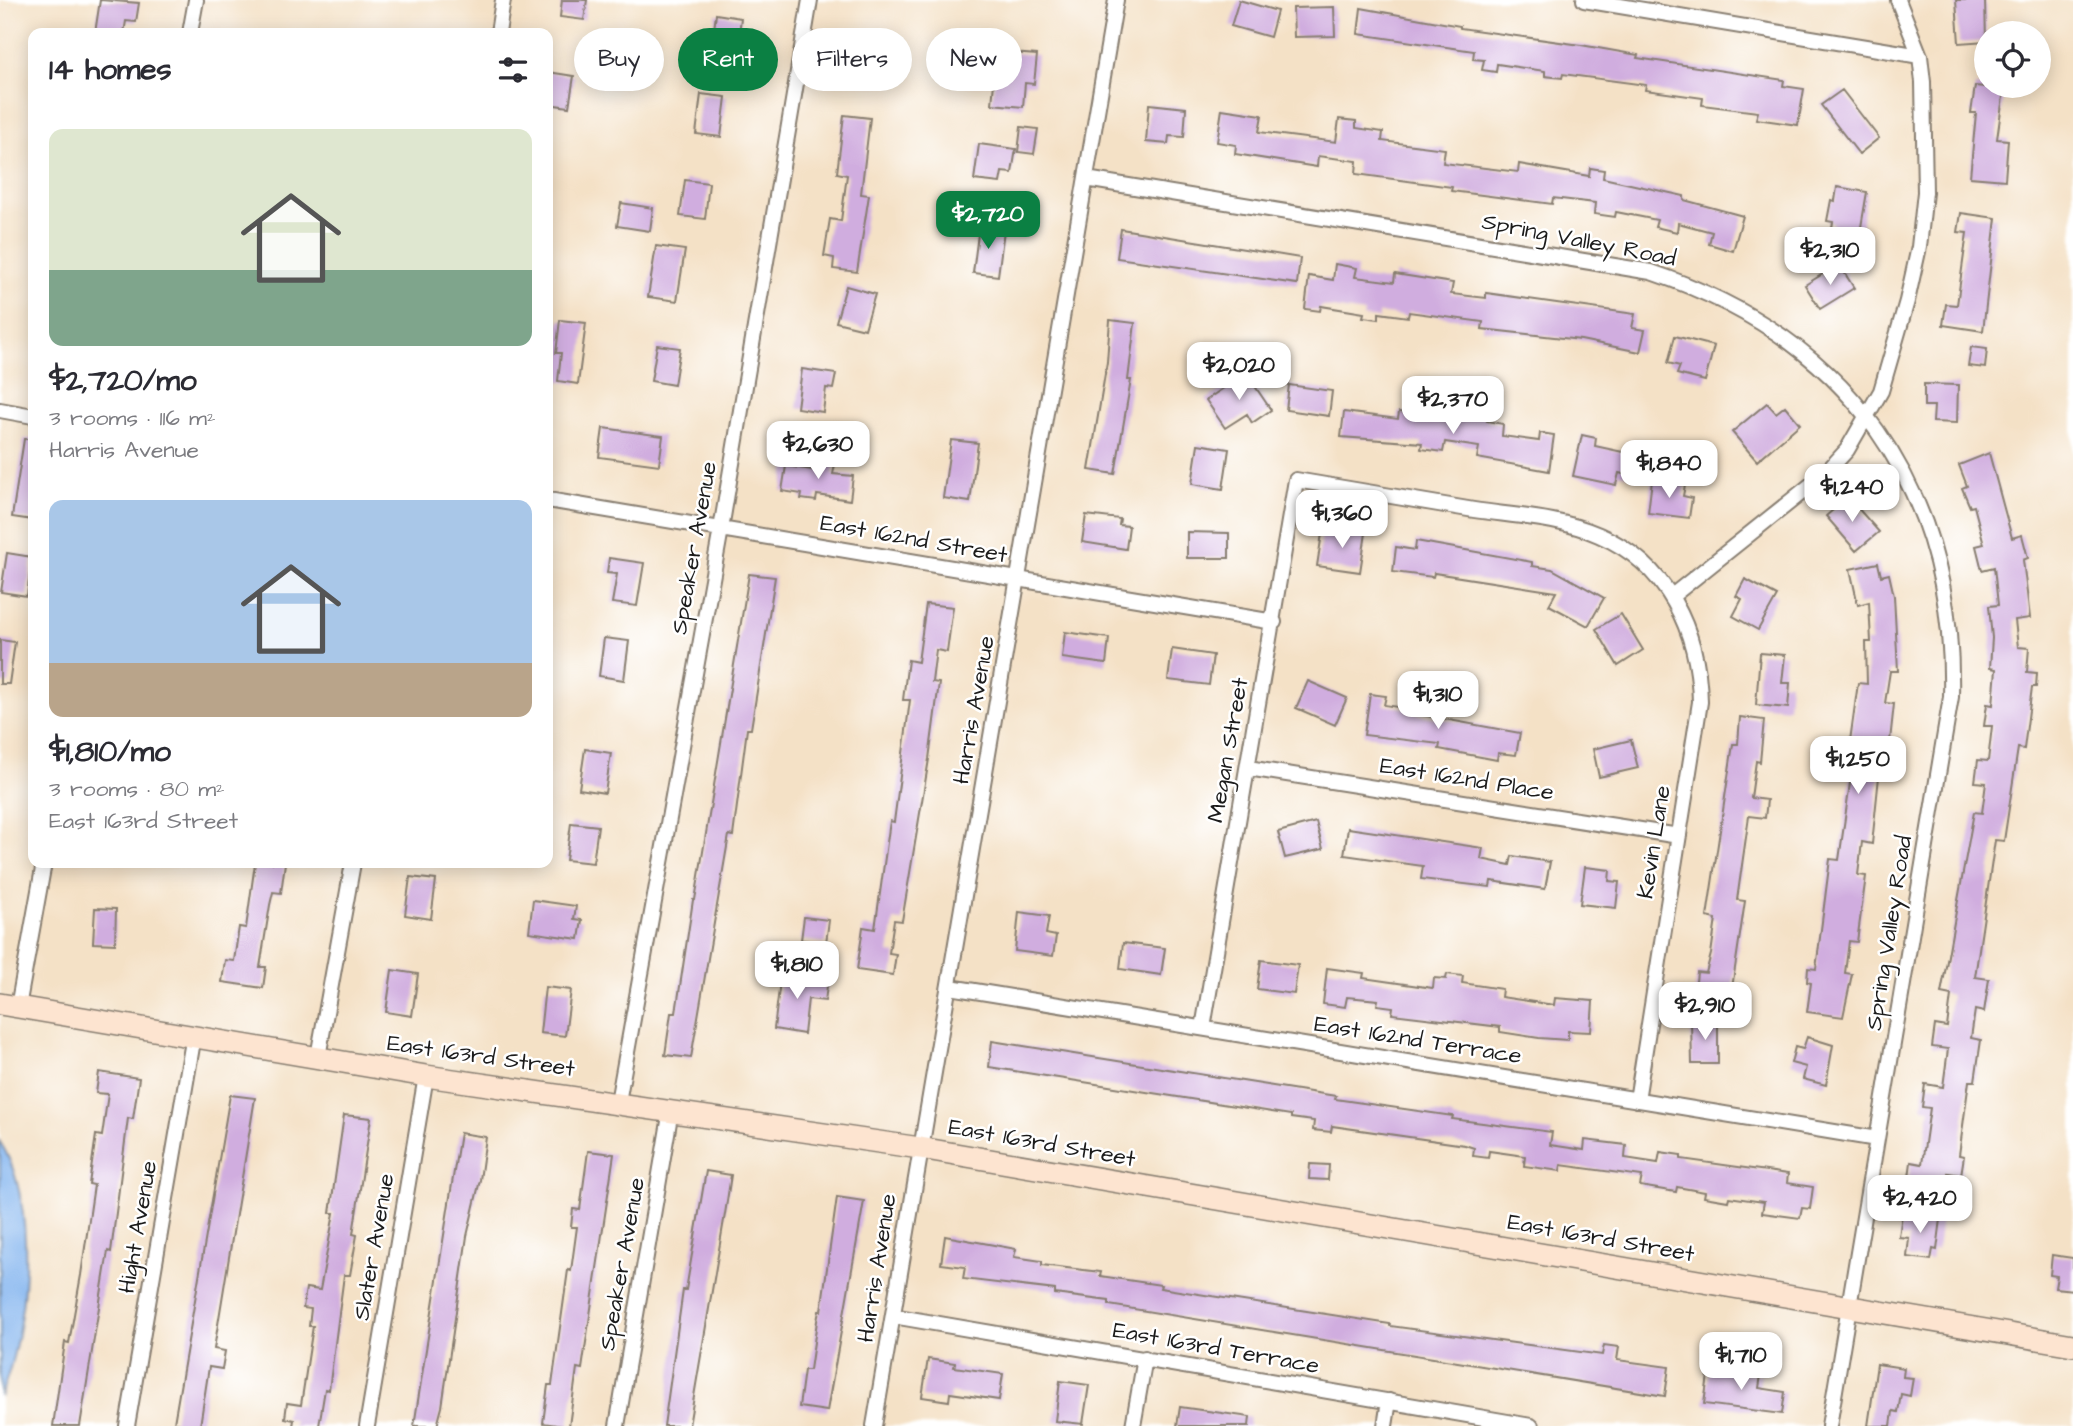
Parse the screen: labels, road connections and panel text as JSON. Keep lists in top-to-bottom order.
{
  "streets": {
    "street": [
      "Spring Valley Road",
      "East 162nd Street",
      "Speaker Avenue",
      "Harris Avenue",
      "Megan Street",
      "East 162nd Place",
      "Kevin Lane",
      "East 162nd Terrace",
      "East 163rd Street",
      "Hight Avenue",
      "Slater Avenue",
      "East 163rd Terrace"
    ]
  },
  "crossings": [
    ["Spring Valley Road", "Harris Avenue"],
    ["Spring Valley Road", "East 162nd Terrace"],
    ["Spring Valley Road", "East 163rd Street"],
    ["East 162nd Street", "Speaker Avenue"],
    ["East 162nd Street", "Harris Avenue"],
    ["East 162nd Street", "Megan Street"],
    ["Speaker Avenue", "East 163rd Street"],
    ["Harris Avenue", "East 162nd Terrace"],
    ["Harris Avenue", "East 163rd Street"],
    ["Harris Avenue", "East 163rd Terrace"],
    ["Megan Street", "East 162nd Place"],
    ["Megan Street", "Kevin Lane"],
    ["Megan Street", "East 162nd Terrace"],
    ["East 162nd Place", "Kevin Lane"],
    ["Kevin Lane", "East 162nd Terrace"],
    ["East 163rd Street", "Hight Avenue"],
    ["East 163rd Street", "Slater Avenue"]
  ],
  "page": {
    "chip": [
      "Buy",
      "Rent",
      "Filters",
      "New"
    ],
    "heading": "14 homes",
    "list": [
      {
        "name": "$2,720/mo",
        "note": "3 rooms · 116 m² · Harris Avenue"
      },
      {
        "name": "$1,810/mo",
        "note": "3 rooms · 80 m² · East 163rd Street"
      }
    ],
    "price": [
      "$2,720",
      "$2,310",
      "$2,020",
      "$2,370",
      "$2,630",
      "$1,840",
      "$1,240",
      "$1,360",
      "$1,310",
      "$1,250",
      "$1,810",
      "$2,910",
      "$2,420",
      "$1,710"
    ]
  }
}
